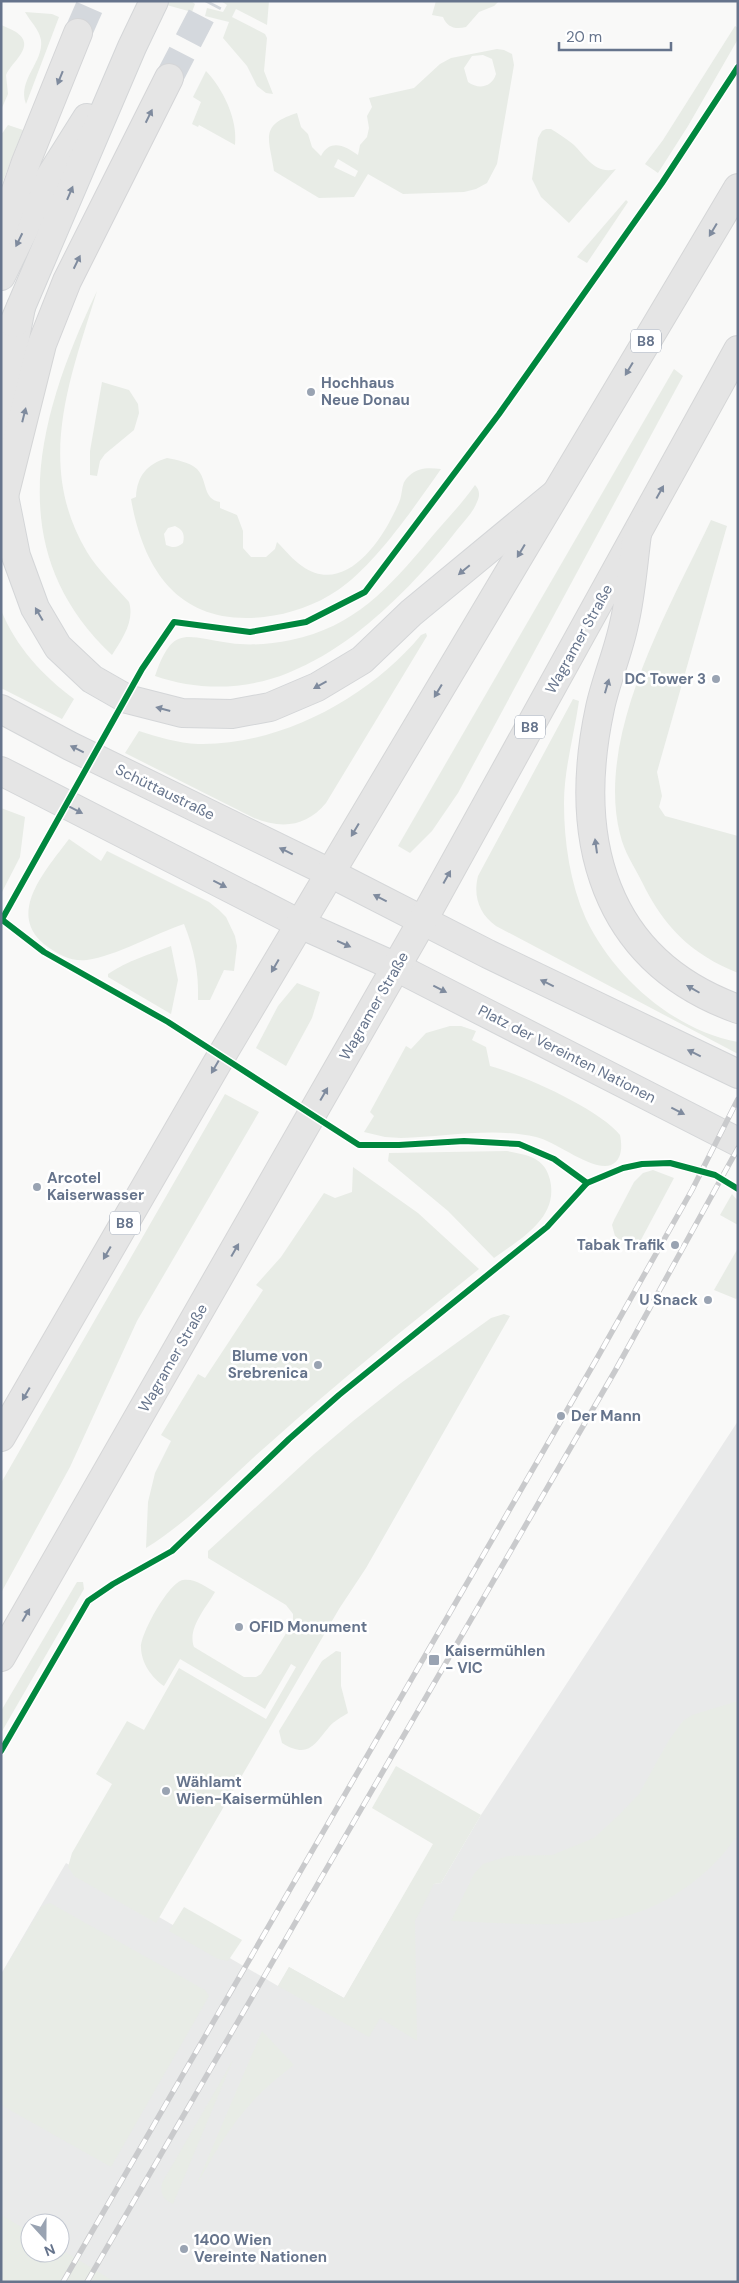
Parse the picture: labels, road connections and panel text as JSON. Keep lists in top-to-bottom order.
{
  "streets": {
    "main road": [
      "B8",
      "Wagramer Straße",
      "Schüttaustraße",
      "Platz der Vereinten Nationen"
    ]
  },
  "crossings": [
    ["B8", "Schüttaustraße"],
    ["B8", "Platz der Vereinten Nationen"],
    ["Wagramer Straße", "Schüttaustraße"],
    ["Wagramer Straße", "Platz der Vereinten Nationen"]
  ],
  "places": {
    "other": [
      "Hochhaus Neue Donau",
      "DC Tower 3",
      "Arcotel Kaiserwasser",
      "Tabak Trafik",
      "U Snack",
      "Blume von Srebrenica",
      "Der Mann",
      "OFID Monument",
      "Wählamt Wien-Kaisermühlen",
      "1400 Wien Vereinte Nationen"
    ],
    "transit": ["Kaisermühlen - VIC"]
  },
  "scale_bar": "20 m",
  "north": "bottom"
}
